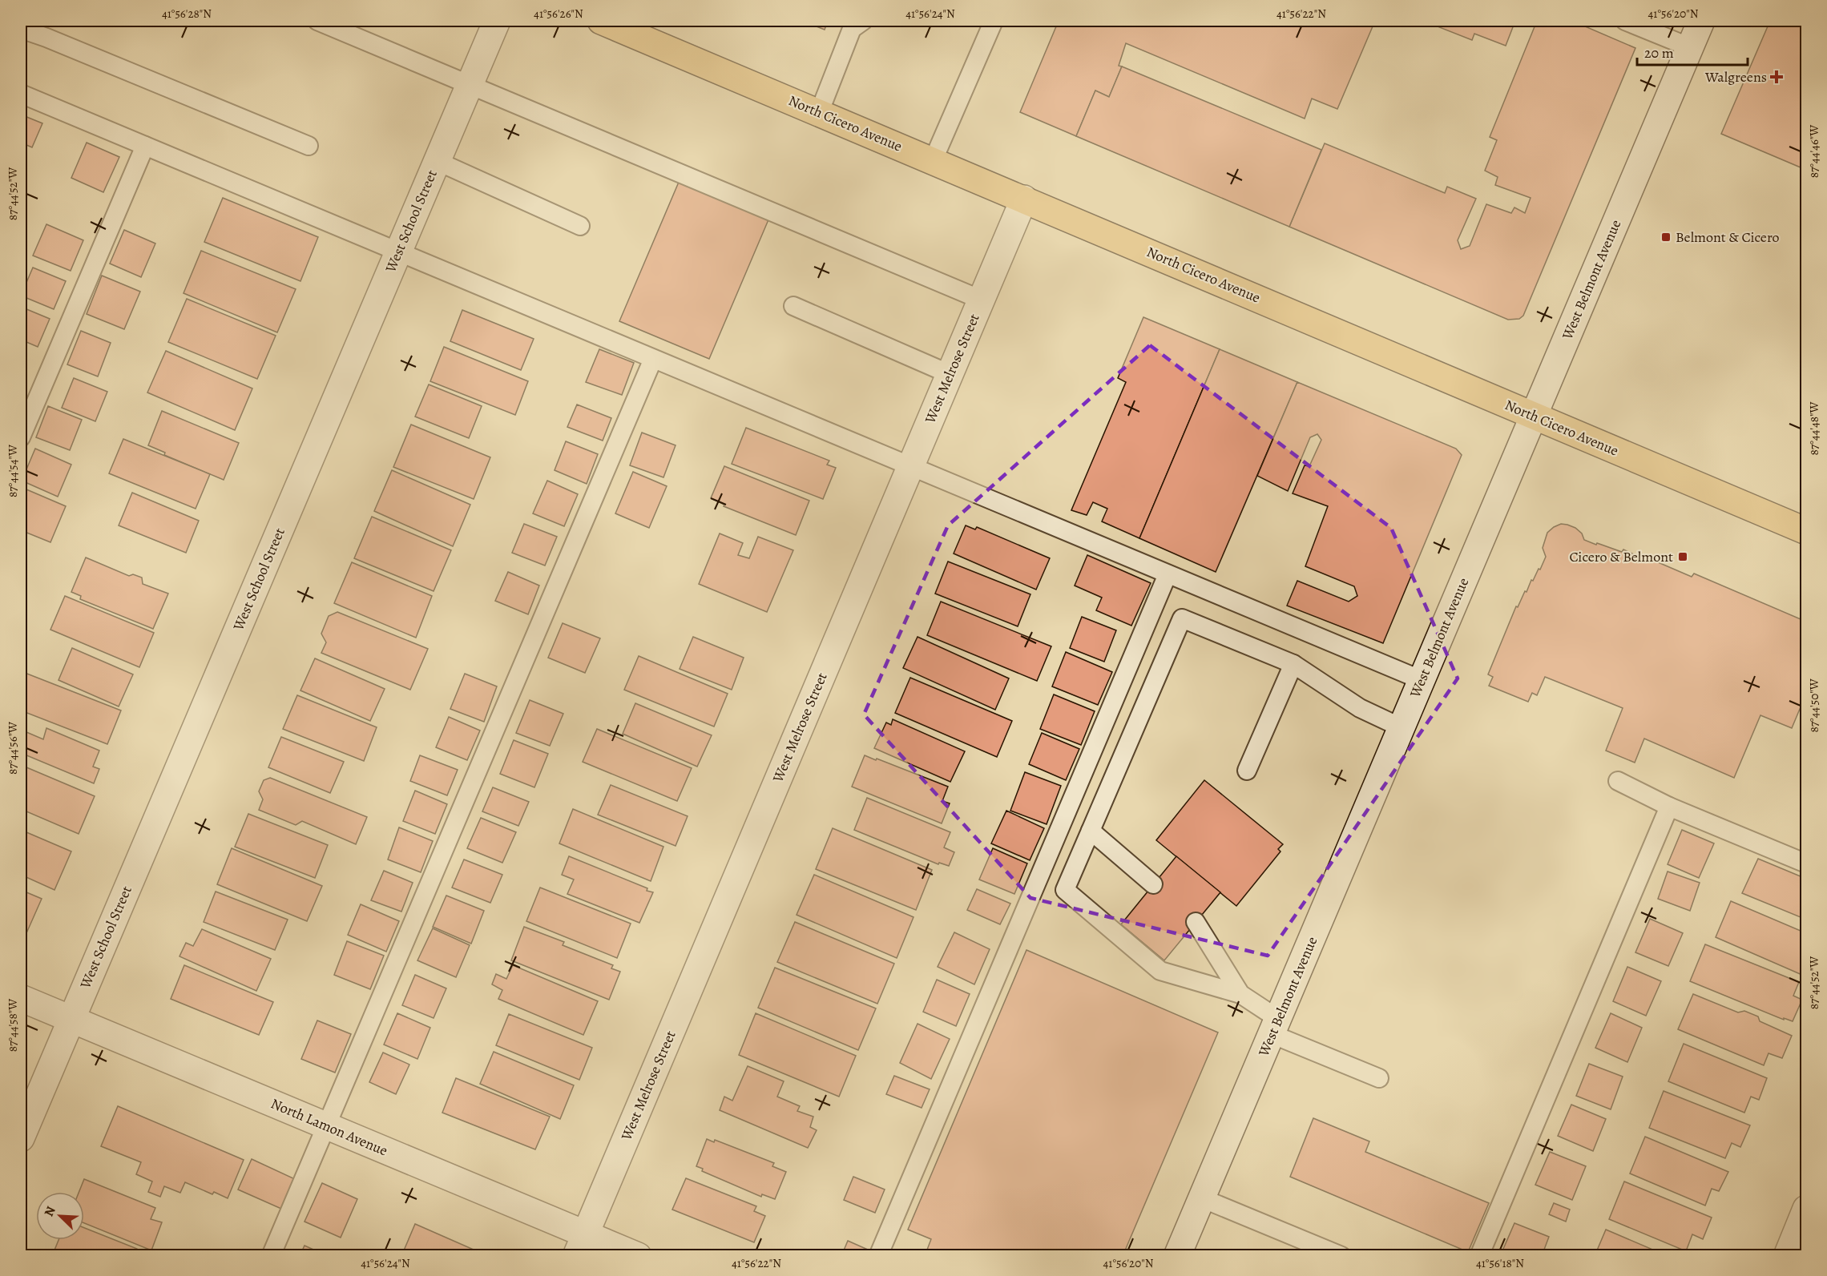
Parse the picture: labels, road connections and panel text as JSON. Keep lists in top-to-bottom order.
{
  "streets": {
    "main road": ["North Cicero Avenue"],
    "street": [
      "West School Street",
      "West Belmont Avenue",
      "West Melrose Street",
      "North Lamon Avenue"
    ]
  },
  "crossings": [
    ["North Cicero Avenue", "West Belmont Avenue"],
    ["North Cicero Avenue", "West Melrose Street"],
    ["West School Street", "North Lamon Avenue"],
    ["West Melrose Street", "North Lamon Avenue"]
  ],
  "places": {
    "health": ["Walgreens"],
    "transit": ["Belmont & Cicero", "Cicero & Belmont"]
  },
  "scale_bar": "20 m",
  "north": "top left",
  "coordinates": [
    "41°56'28\"N",
    "41°56'26\"N",
    "41°56'24\"N",
    "41°56'22\"N",
    "41°56'20\"N",
    "87°44'46\"W",
    "87°44'52\"W",
    "87°44'48\"W",
    "87°44'54\"W",
    "87°44'50\"W",
    "87°44'56\"W",
    "87°44'58\"W",
    "41°56'18\"N"
  ]
}
